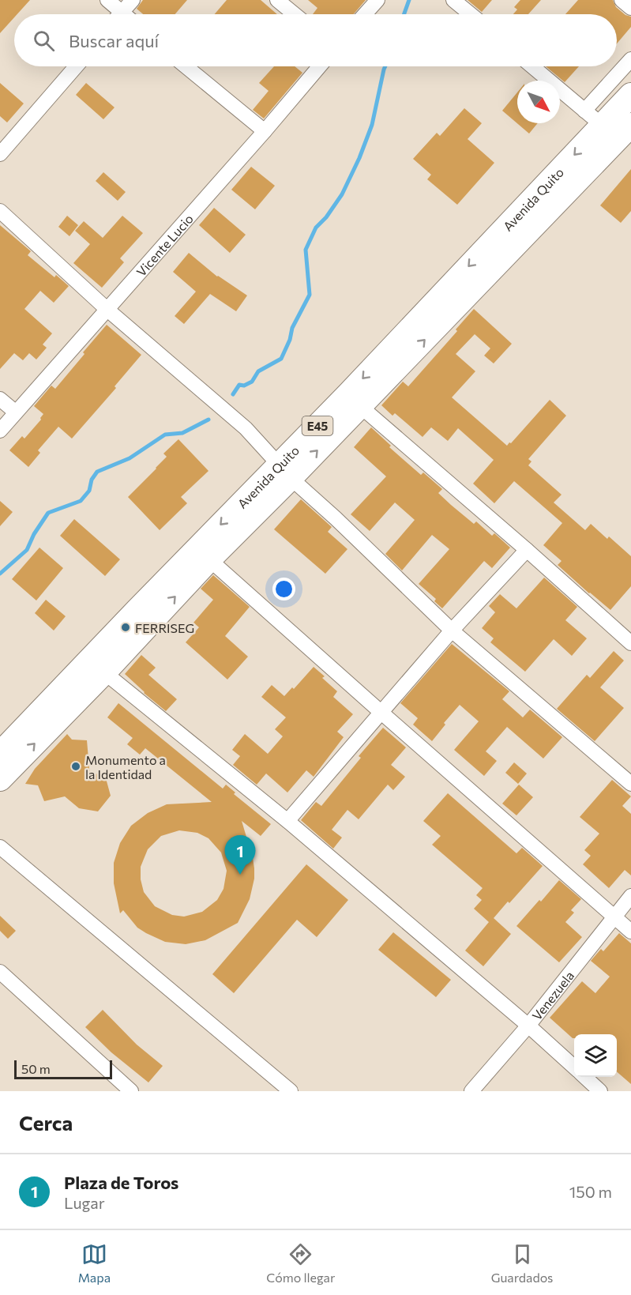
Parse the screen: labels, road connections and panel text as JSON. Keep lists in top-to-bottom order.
{
  "streets": {
    "highway": ["Avenida Quito", "E45"],
    "street": ["Vicente Lucio", "Venezuela"]
  },
  "places": ["FERRISEG", "Monumento a la Identidad"],
  "scale_bar": "50 m",
  "north": "bottom right",
  "page": {
    "search": "Buscar aquí",
    "pins": "1",
    "scale": "50 m",
    "heading": "Cerca",
    "list": [
      {
        "mark": "1",
        "name": "Plaza de Toros",
        "note": "Lugar",
        "value": "150 m"
      }
    ],
    "nav": ["Mapa", "Cómo llegar", "Guardados"]
  }
}
